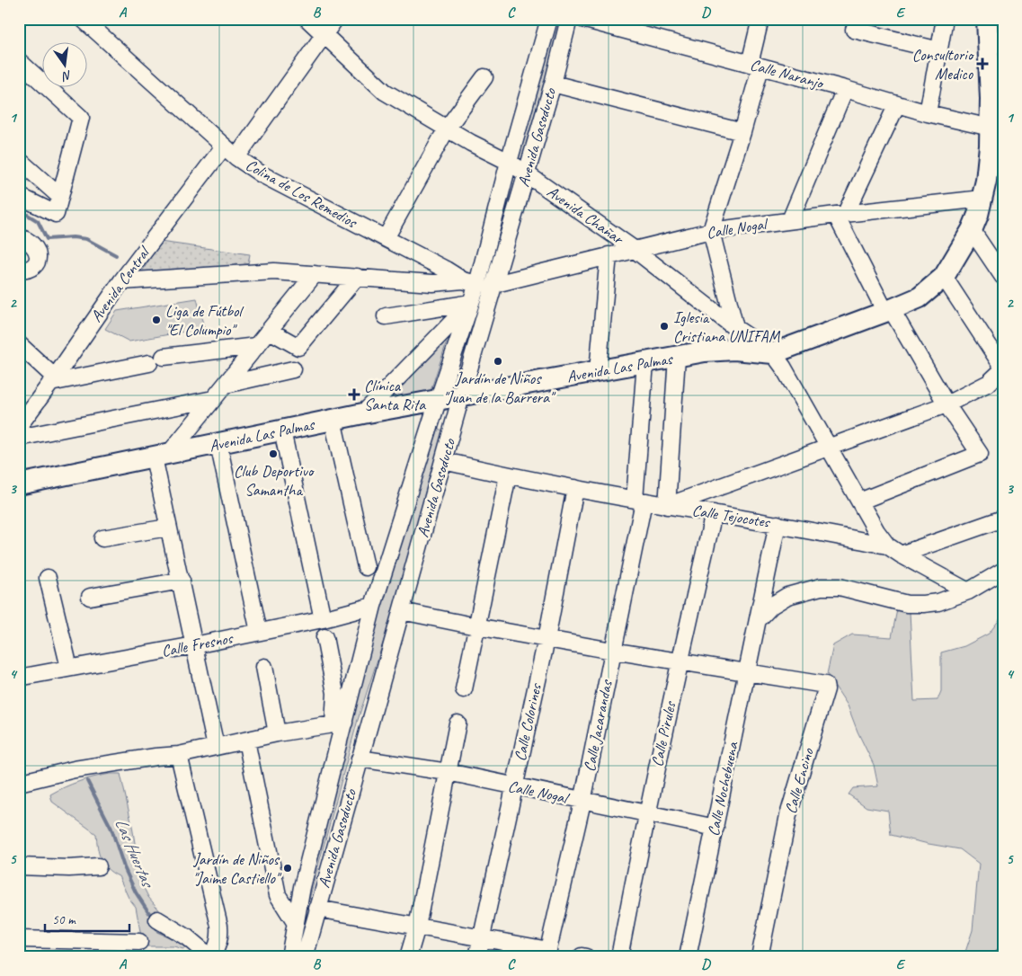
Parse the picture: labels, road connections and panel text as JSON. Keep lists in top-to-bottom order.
{
  "streets": {
    "main road": ["Avenida Las Palmas"],
    "street": [
      "Calle Naranjo",
      "Avenida Gasoducto",
      "Colina de Los Remedios",
      "Avenida Chañar",
      "Calle Nogal",
      "Avenida Central",
      "Calle Tejocotes",
      "Calle Fresnos",
      "Calle Colorines",
      "Calle Jacarandas",
      "Calle Pirules",
      "Calle Encino",
      "Calle Nochebuena"
    ]
  },
  "crossings": [
    ["Calle Naranjo", "Avenida Las Palmas"],
    ["Avenida Gasoducto", "Colina de Los Remedios"],
    ["Avenida Gasoducto", "Avenida Chañar"],
    ["Avenida Gasoducto", "Calle Nogal"],
    ["Avenida Gasoducto", "Avenida Las Palmas"],
    ["Avenida Gasoducto", "Calle Tejocotes"],
    ["Avenida Gasoducto", "Calle Fresnos"],
    ["Colina de Los Remedios", "Avenida Central"],
    ["Avenida Chañar", "Calle Nogal"],
    ["Avenida Chañar", "Avenida Las Palmas"],
    ["Calle Nogal", "Avenida Las Palmas"],
    ["Calle Nogal", "Calle Colorines"],
    ["Calle Nogal", "Calle Jacarandas"],
    ["Calle Nogal", "Calle Pirules"],
    ["Calle Nogal", "Calle Nochebuena"],
    ["Avenida Las Palmas", "Calle Jacarandas"],
    ["Calle Tejocotes", "Calle Colorines"],
    ["Calle Tejocotes", "Calle Jacarandas"],
    ["Calle Tejocotes", "Calle Pirules"],
    ["Calle Tejocotes", "Calle Nochebuena"],
    ["Calle Encino", "Calle Nochebuena"]
  ],
  "water": ["Las Huertas"],
  "places": {
    "health": ["Consultorio Medico", "Clínica Santa Rita"],
    "other": [
      "Liga de Fútbol \"El Columpio\"",
      "Iglesia Cristiana UNIFAM",
      "Jardín de Niños \"Juan de la Barrera\"",
      "Club Deportivo Samantha",
      "Jardín de Niños \"Jaime Castiello\""
    ]
  },
  "scale_bar": "50 m",
  "north": "bottom",
  "grid": {
    "columns": [
      "A",
      "B",
      "C",
      "D",
      "E"
    ],
    "rows": [
      "1",
      "2",
      "3",
      "4",
      "5"
    ]
  }
}
